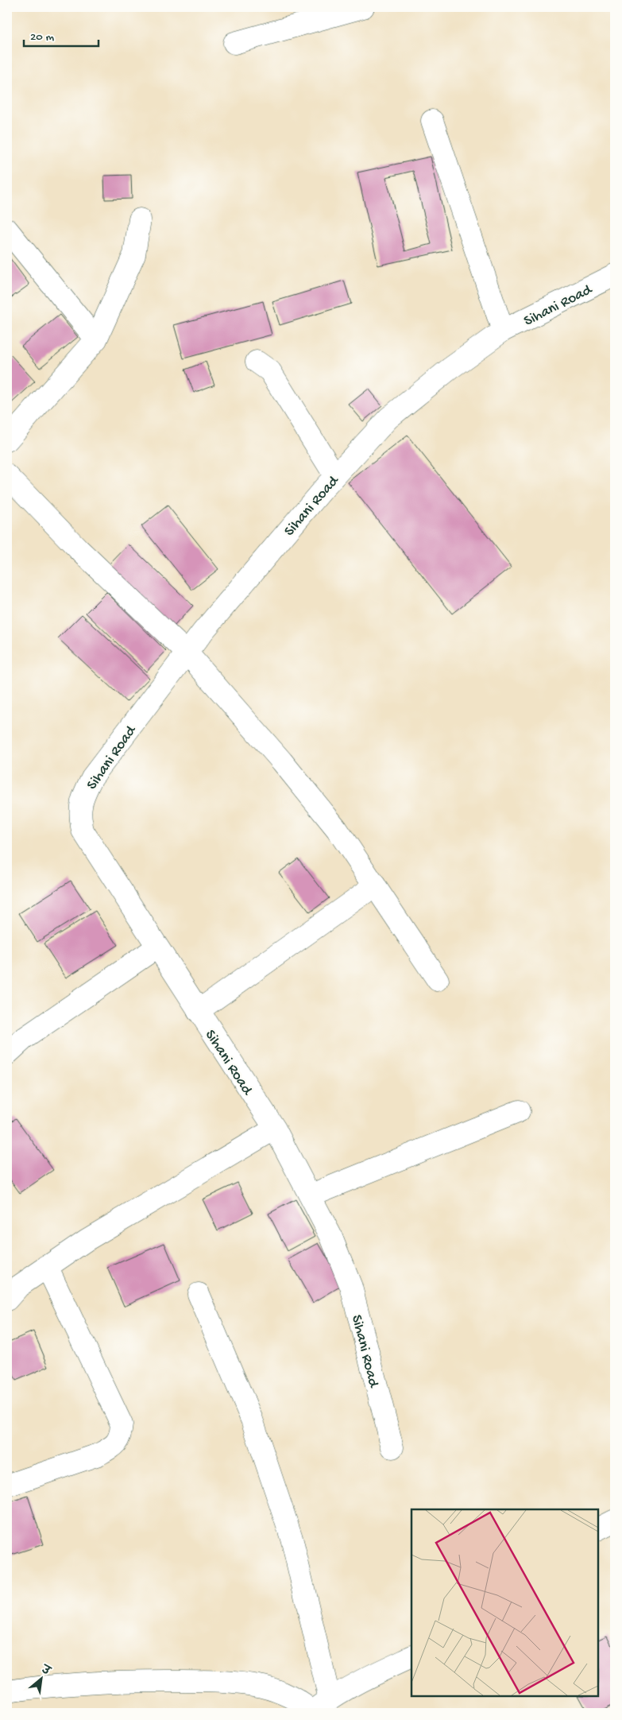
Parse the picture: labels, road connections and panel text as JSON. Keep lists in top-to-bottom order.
{
  "streets": {
    "street": ["Sihani Road"]
  },
  "scale_bar": "20 m",
  "north": "top right"
}
